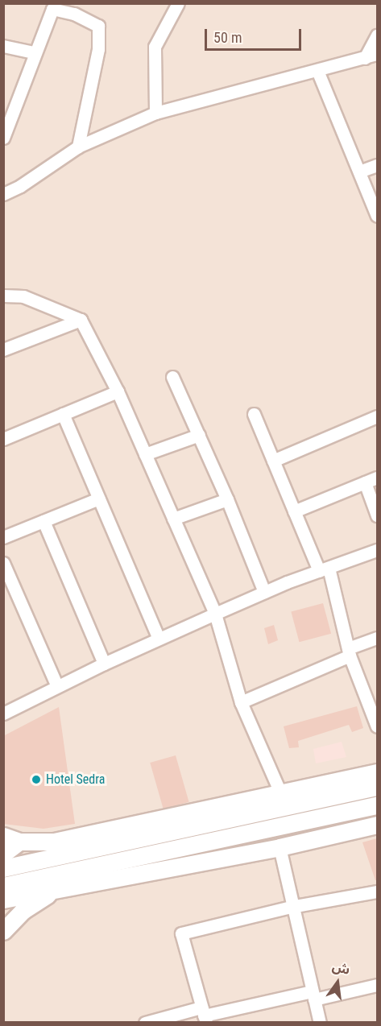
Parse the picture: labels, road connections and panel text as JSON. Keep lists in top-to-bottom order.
{
  "places": ["Hotel Sedra"],
  "scale_bar": "50 m",
  "north": "top"
}
